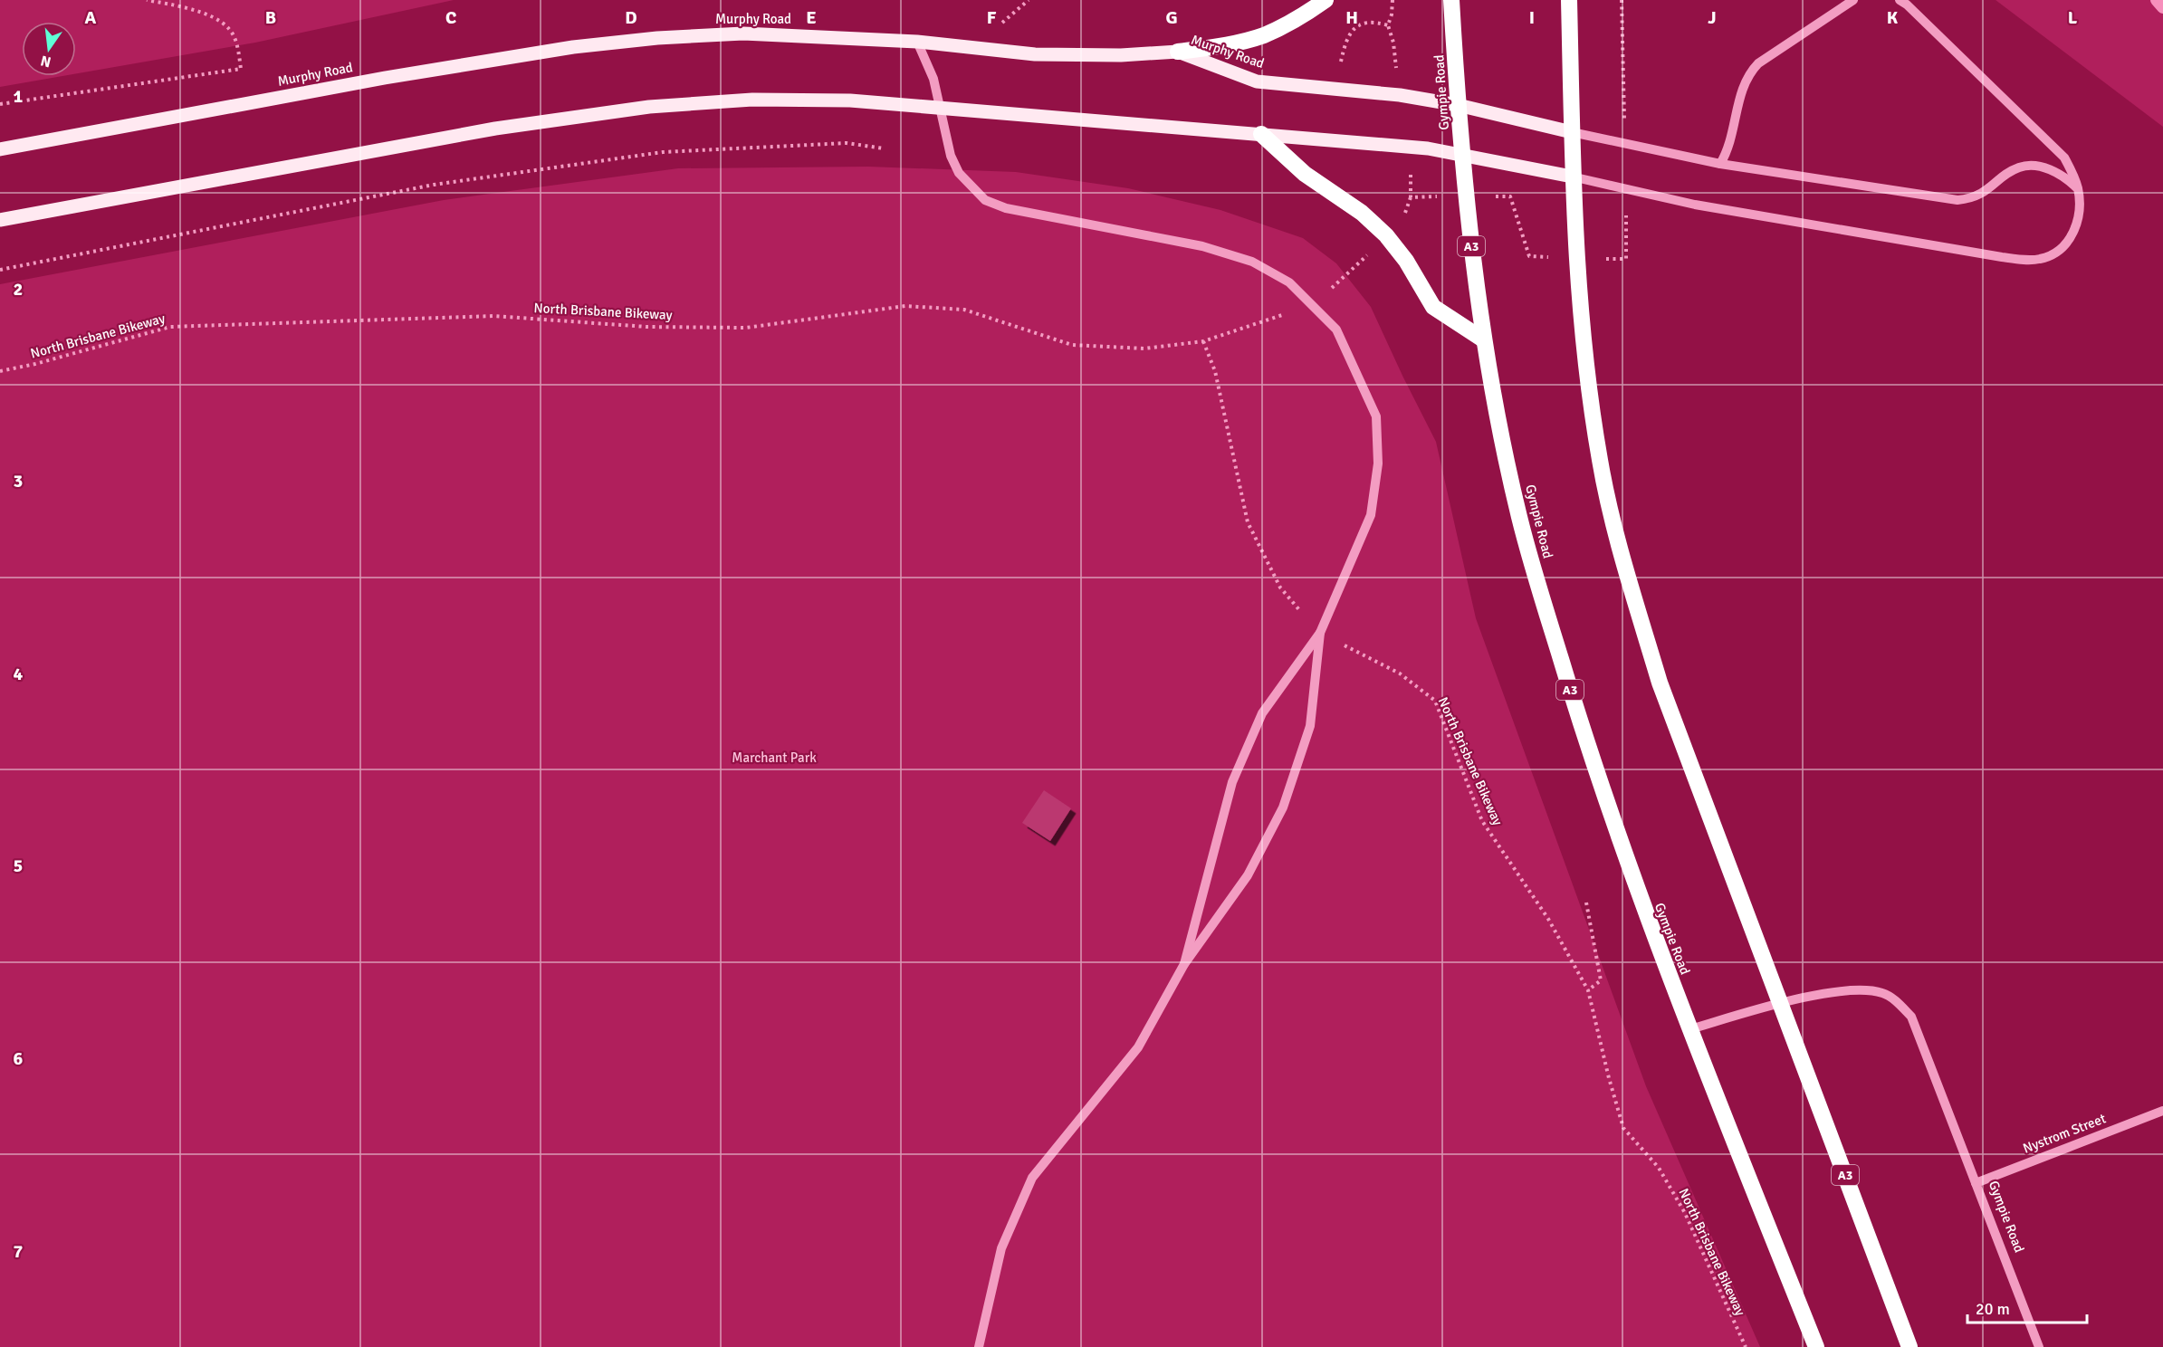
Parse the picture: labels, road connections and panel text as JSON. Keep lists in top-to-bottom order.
{
  "streets": {
    "highway": ["Gympie Road", "A3"],
    "main road": ["Murphy Road"],
    "street": ["Nystrom Street"],
    "path": ["North Brisbane Bikeway"]
  },
  "crossings": [
    ["Murphy Road", "Gympie Road"],
    ["Murphy Road", "A3"],
    ["Gympie Road", "A3"],
    ["Gympie Road", "Nystrom Street"]
  ],
  "parks": ["Marchant Park"],
  "scale_bar": "20 m",
  "north": "bottom",
  "grid": {
    "columns": [
      "A",
      "B",
      "C",
      "D",
      "E",
      "F",
      "G",
      "H",
      "I",
      "J",
      "K",
      "L"
    ],
    "rows": [
      "1",
      "2",
      "3",
      "4",
      "5",
      "6",
      "7"
    ]
  }
}
